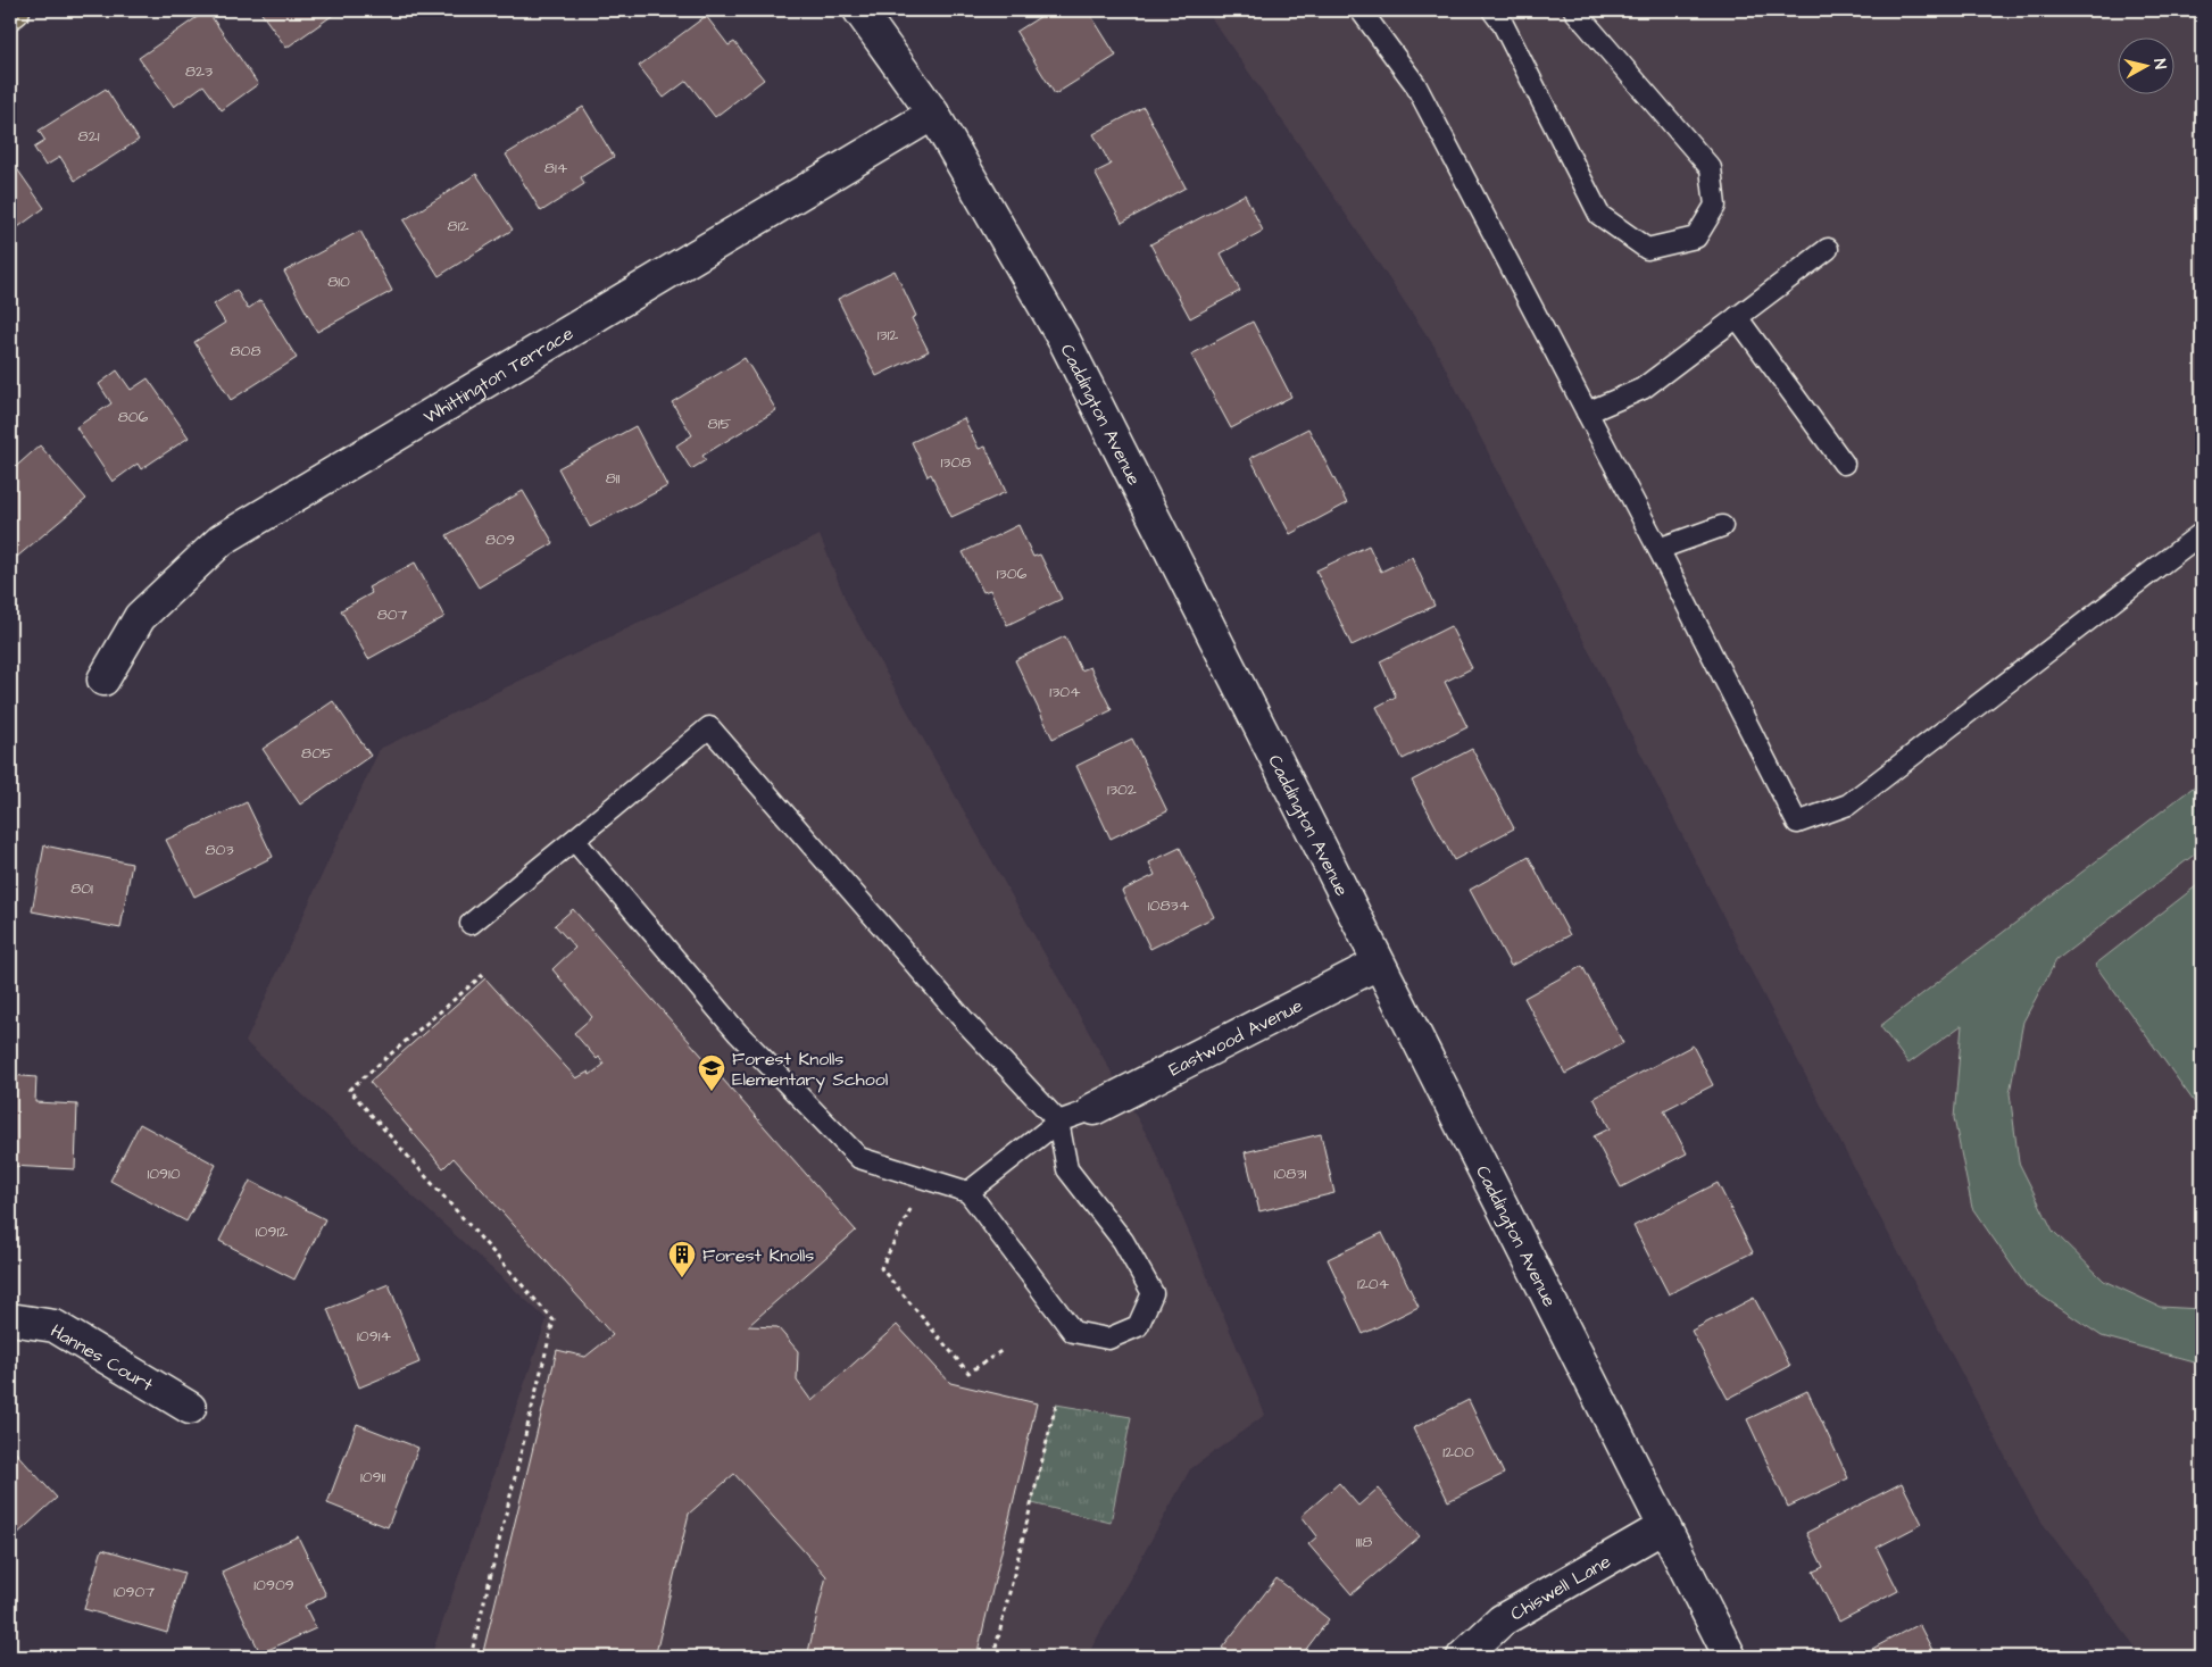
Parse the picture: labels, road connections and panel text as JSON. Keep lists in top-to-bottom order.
{
  "streets": {
    "street": [
      "Whittington Terrace",
      "Caddington Avenue",
      "Eastwood Avenue",
      "Hannes Court",
      "Chiswell Lane"
    ]
  },
  "crossings": [
    ["Whittington Terrace", "Caddington Avenue"],
    ["Caddington Avenue", "Eastwood Avenue"],
    ["Caddington Avenue", "Chiswell Lane"]
  ],
  "places": {
    "school or university": ["Forest Knolls Elementary School"],
    "building": ["Forest Knolls"]
  },
  "house_numbers": [
    "823",
    "821",
    "814",
    "812",
    "810",
    "1312",
    "808",
    "806",
    "815",
    "1308",
    "811",
    "809",
    "1306",
    "807",
    "1304",
    "805",
    "1302",
    "803",
    "801",
    "10834",
    "10910",
    "10831",
    "10912",
    "1204",
    "10914",
    "1200",
    "10911",
    "1118",
    "10909",
    "10907"
  ],
  "north": "right"
}
